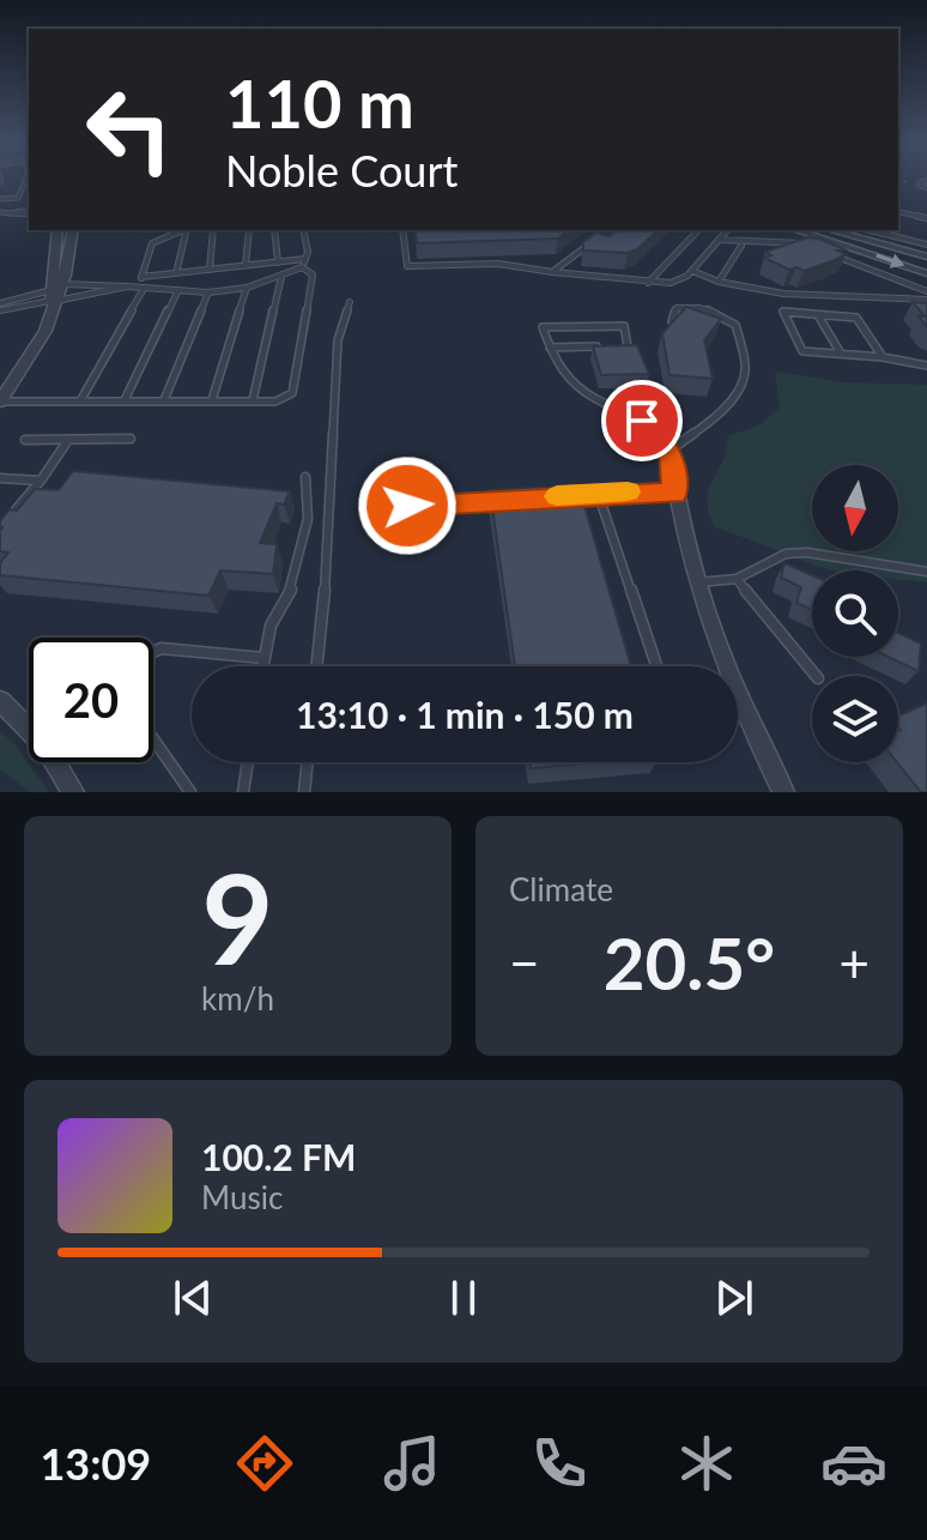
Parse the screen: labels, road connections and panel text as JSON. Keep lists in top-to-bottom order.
{
  "north": "bottom",
  "page": {
    "turn": ["110 m", "Noble Court"],
    "limit": "20",
    "trip": "13:10 · 1 min · 150 m",
    "tile": [
      ["9", "km/h"],
      "Climate"
    ],
    "heat": ["−", "20.5°", "+"],
    "song": ["100.2 FM", "Music"],
    "tabs": "13:09"
  }
}
